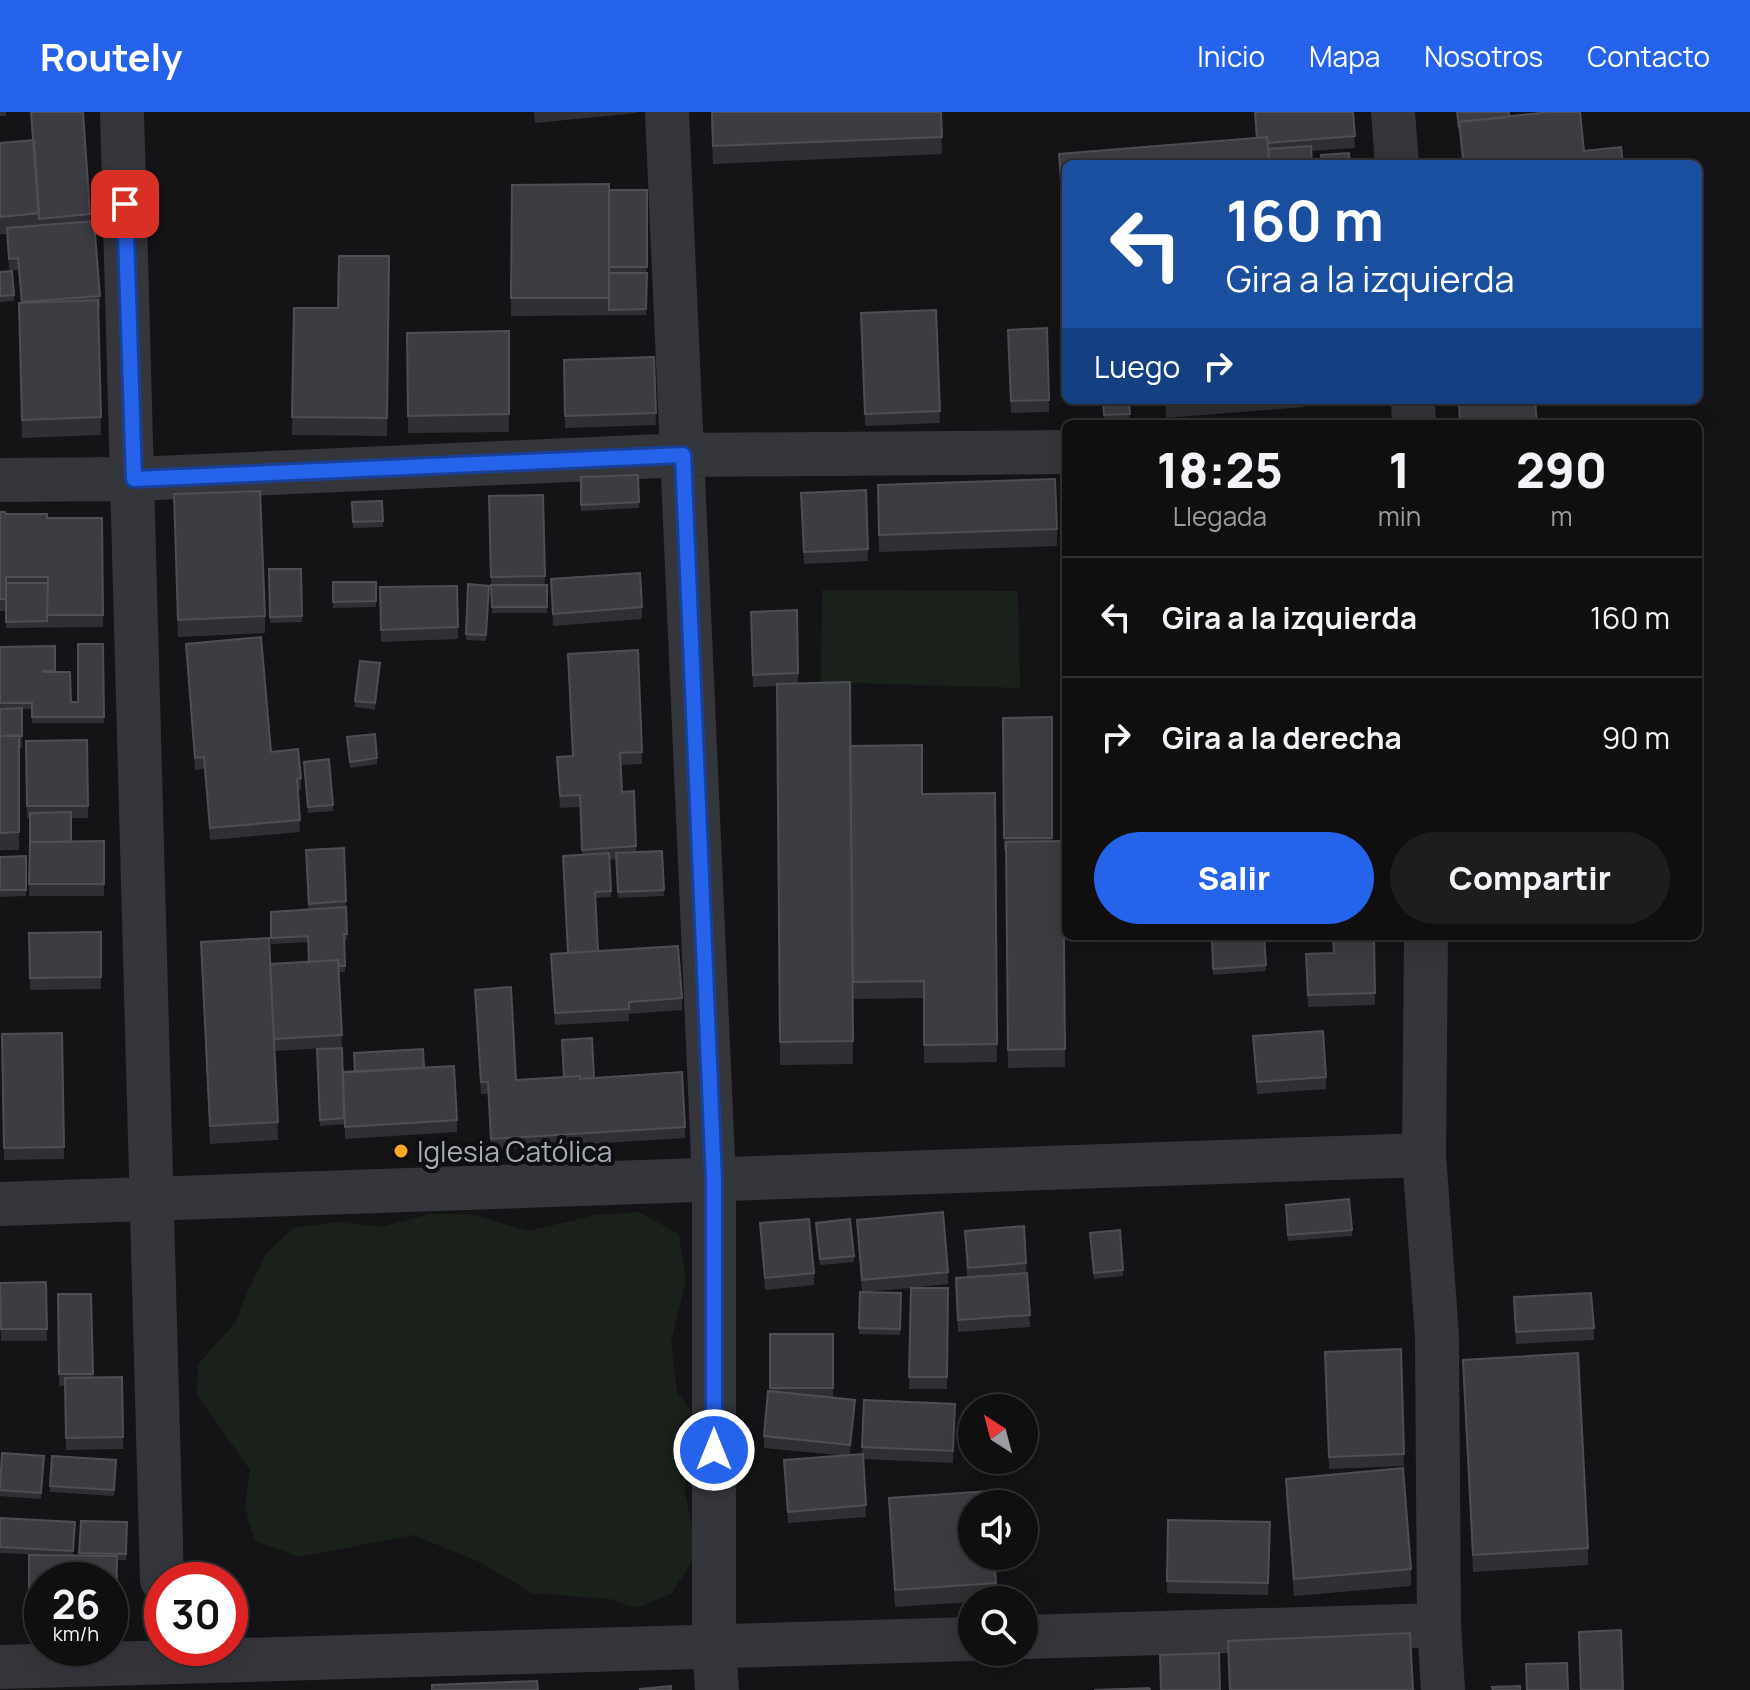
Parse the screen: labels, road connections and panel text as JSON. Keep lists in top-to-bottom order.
{
  "places": ["Iglesia Católica"],
  "north": "top left",
  "page": {
    "header": "Routely",
    "nav": [
      "Inicio",
      "Mapa",
      "Nosotros",
      "Contacto"
    ],
    "turn": ["160 m", "Gira a la izquierda"],
    "then": "Luego",
    "eta": [
      "18:25",
      "Llegada",
      "1",
      "min",
      "290",
      "m"
    ],
    "list": [
      {
        "name": "Gira a la izquierda",
        "value": "160 m"
      },
      {
        "name": "Gira a la derecha",
        "value": "90 m"
      }
    ],
    "buttons": ["Salir", "Compartir"],
    "speed": "26 km/h",
    "limit": "30"
  }
}
